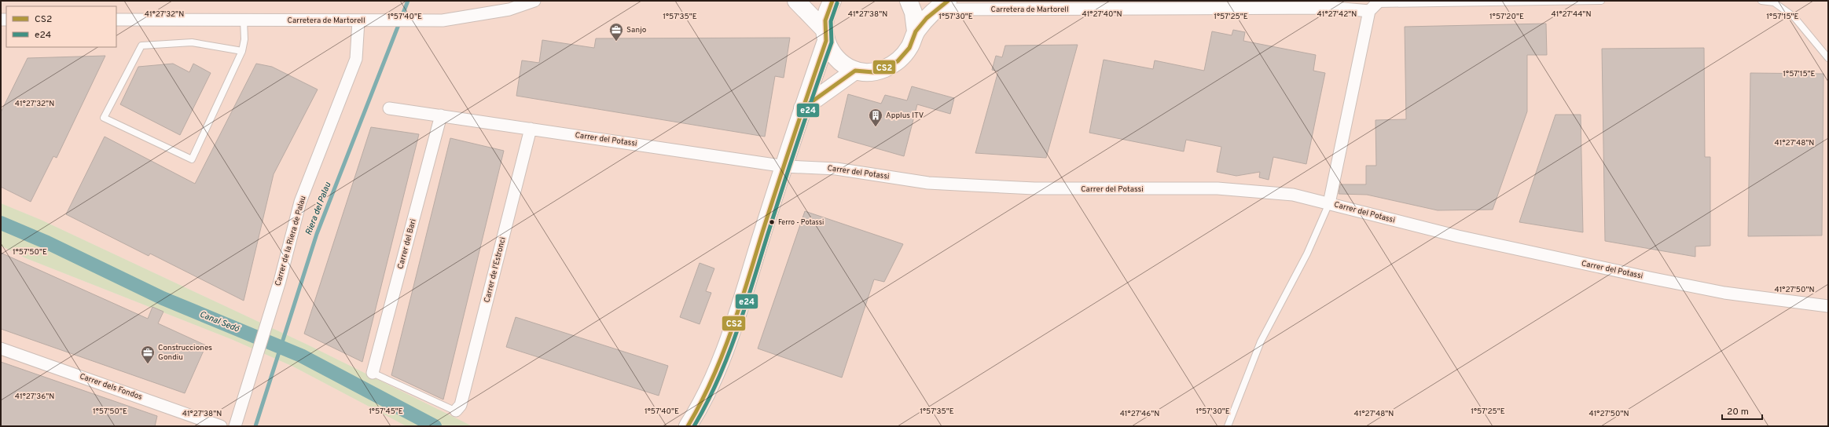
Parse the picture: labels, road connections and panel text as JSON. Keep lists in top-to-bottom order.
{
  "streets": {
    "street": [
      "Carretera de Martorell",
      "Carrer del Potassi",
      "Carrer de la Riera de Palau",
      "Carrer del Bari",
      "Carrer de l'Estronci",
      "Carrer dels Fondos"
    ]
  },
  "crossings": [
    ["Carretera de Martorell", "Carrer de la Riera de Palau"],
    ["Carrer del Potassi", "Carrer del Bari"],
    ["Carrer del Potassi", "Carrer de l'Estronci"]
  ],
  "water": ["Riera del Palau", "Canal Sedó"],
  "places": {
    "office": ["Sanjo", "Construcciones Gondiu"],
    "building": ["Applus ITV"],
    "other": ["Ferro - Potassi"]
  },
  "lines": ["transit line CS2", "transit line e24"],
  "legend": ["CS2", "e24"],
  "scale_bar": "20 m",
  "coordinates": [
    "41°27'32\"N",
    "41°27'38\"N",
    "41°27'44\"N",
    "41°27'40\"N",
    "41°27'42\"N",
    "1°57'15\"E",
    "1°57'40\"E",
    "1°57'35\"E",
    "1°57'30\"E",
    "1°57'25\"E",
    "1°57'20\"E",
    "41°27'48\"N",
    "1°57'50\"E",
    "41°27'50\"N",
    "41°27'36\"N",
    "1°57'45\"E",
    "41°27'46\"N"
  ]
}
